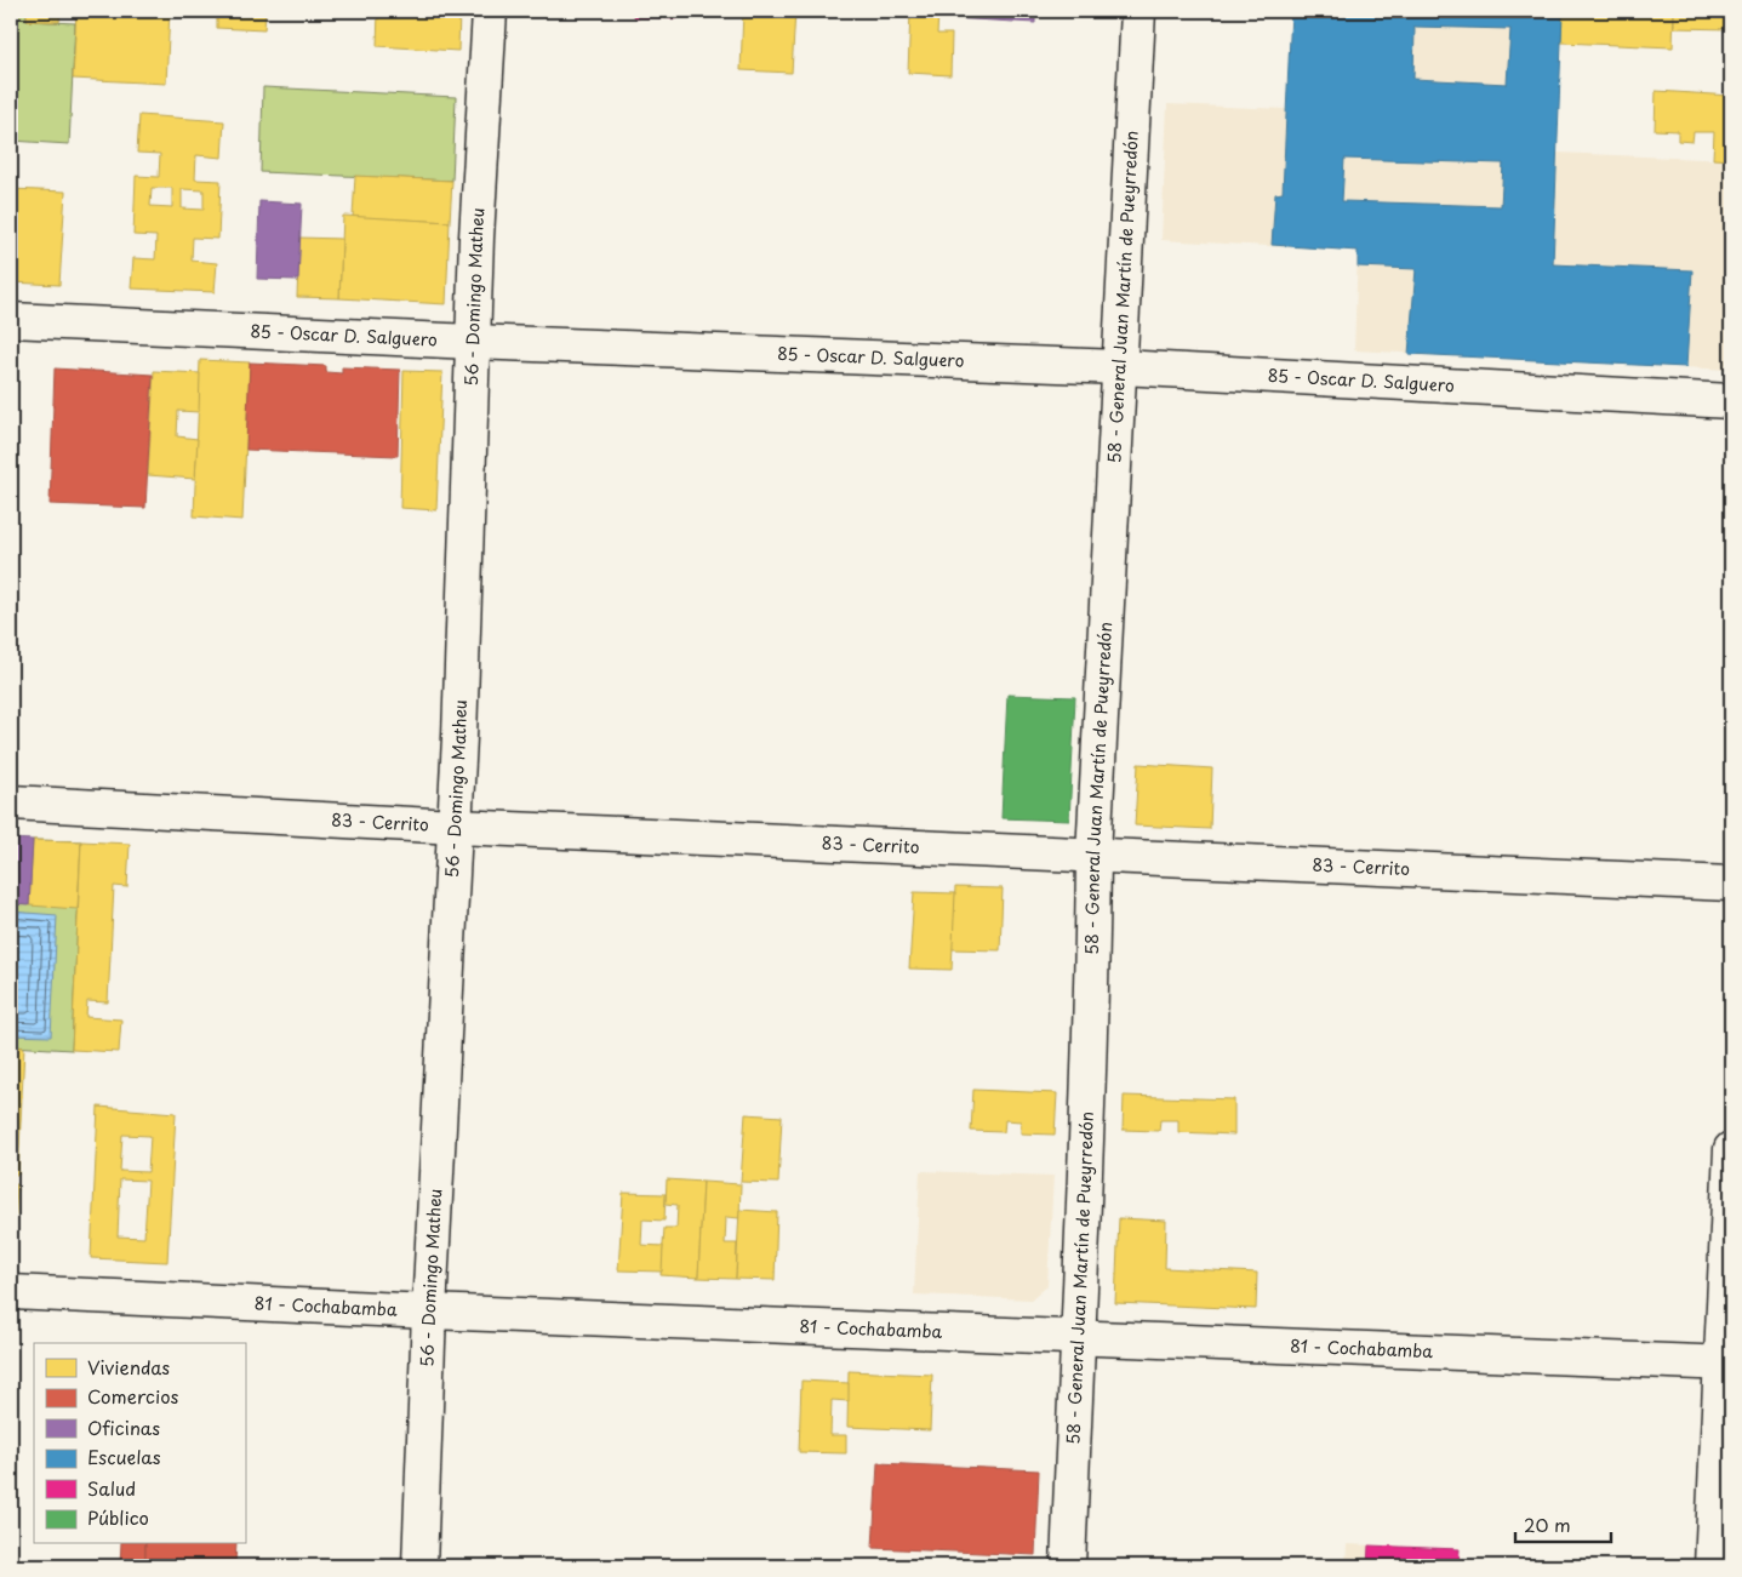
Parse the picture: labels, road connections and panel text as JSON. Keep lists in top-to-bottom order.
{
  "streets": {
    "street": [
      "56 - Domingo Matheu",
      "58 - General Juan Martín de Pueyrredón",
      "85 - Oscar D. Salguero",
      "83 - Cerrito",
      "81 - Cochabamba"
    ]
  },
  "crossings": [
    ["56 - Domingo Matheu", "85 - Oscar D. Salguero"],
    ["56 - Domingo Matheu", "83 - Cerrito"],
    ["56 - Domingo Matheu", "81 - Cochabamba"],
    ["58 - General Juan Martín de Pueyrredón", "85 - Oscar D. Salguero"],
    ["58 - General Juan Martín de Pueyrredón", "83 - Cerrito"],
    ["58 - General Juan Martín de Pueyrredón", "81 - Cochabamba"]
  ],
  "legend": [
    "Viviendas",
    "Comercios",
    "Oficinas",
    "Escuelas",
    "Salud",
    "Público"
  ],
  "scale_bar": "20 m"
}
